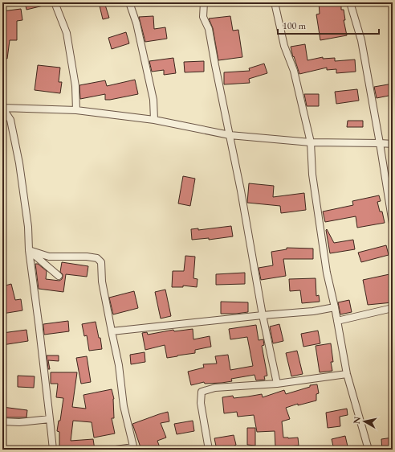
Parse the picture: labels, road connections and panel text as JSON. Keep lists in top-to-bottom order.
{
  "scale_bar": "100 m",
  "north": "left"
}
